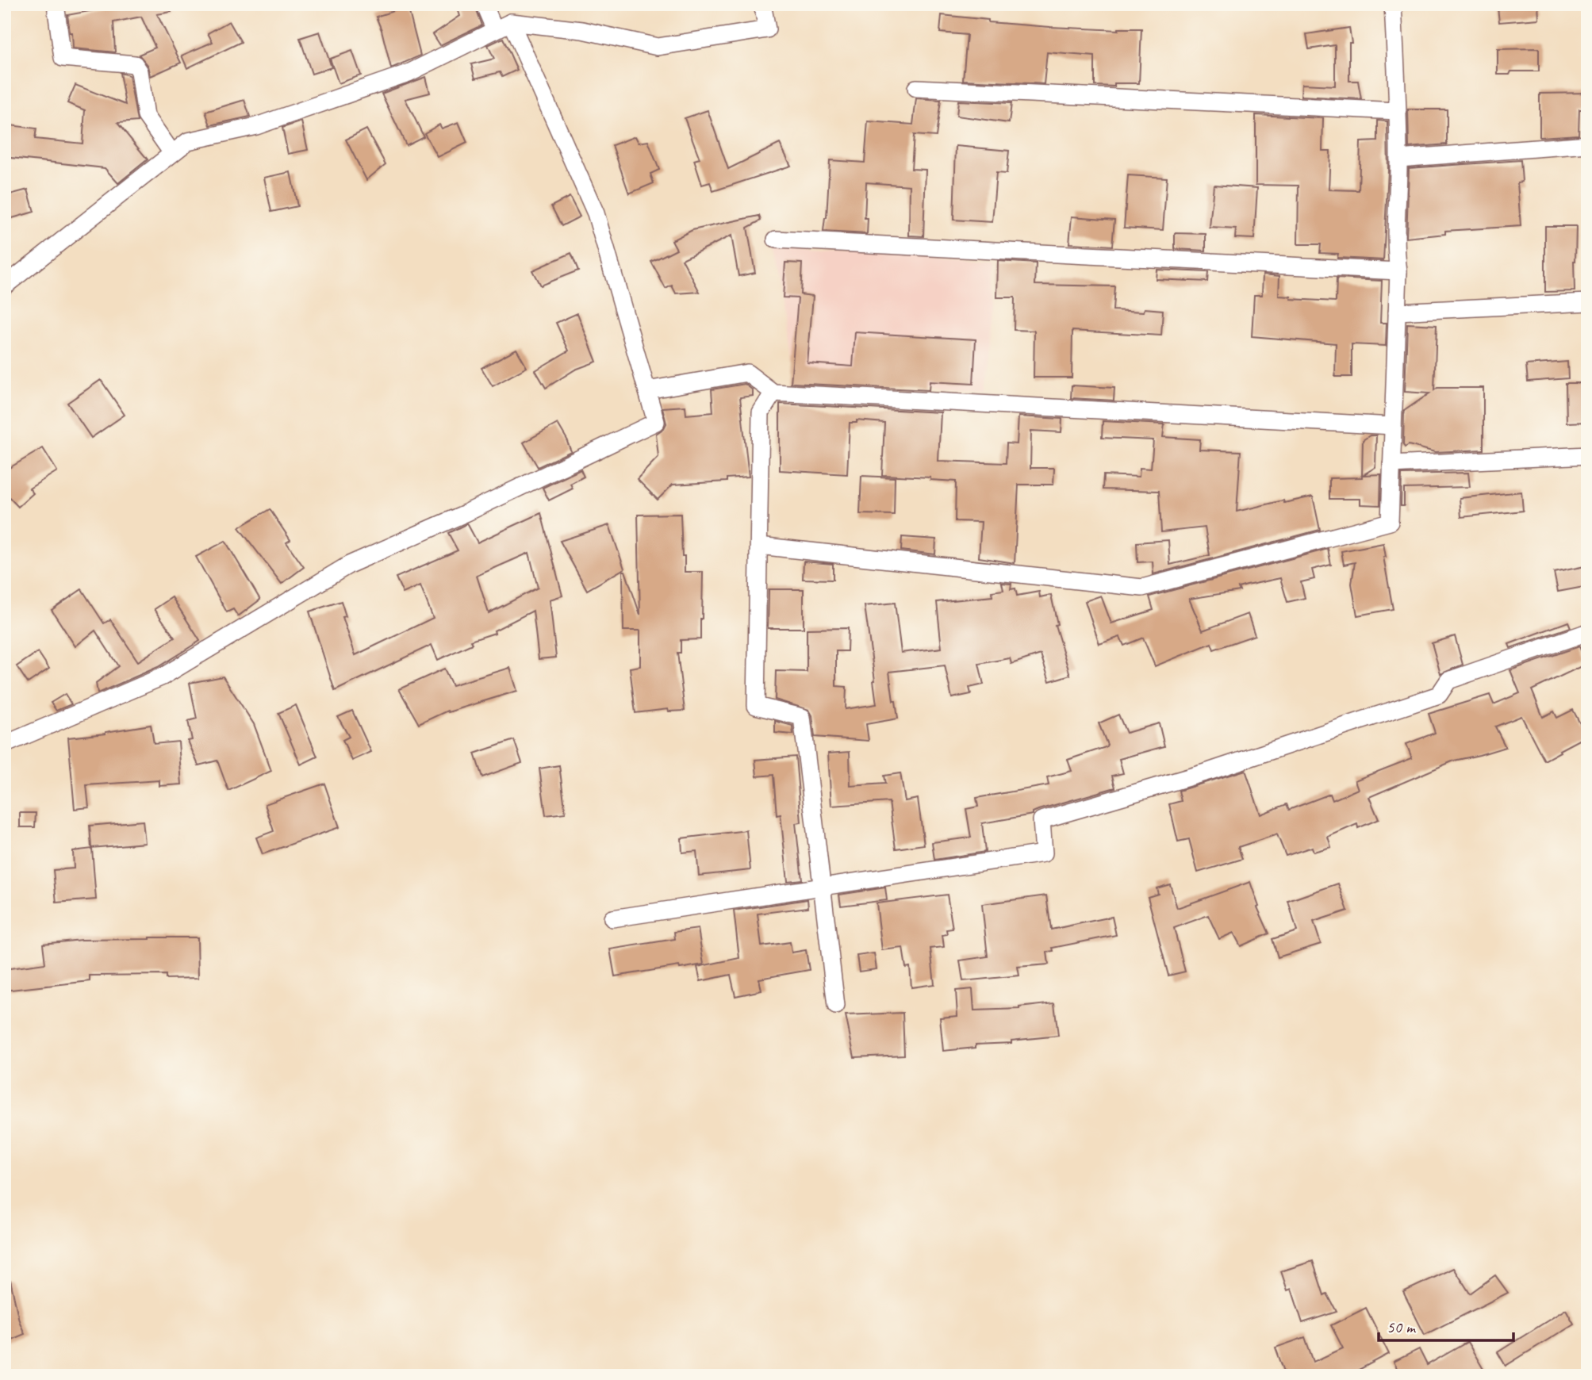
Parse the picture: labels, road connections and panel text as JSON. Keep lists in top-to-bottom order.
{
  "scale_bar": "50 m"
}
